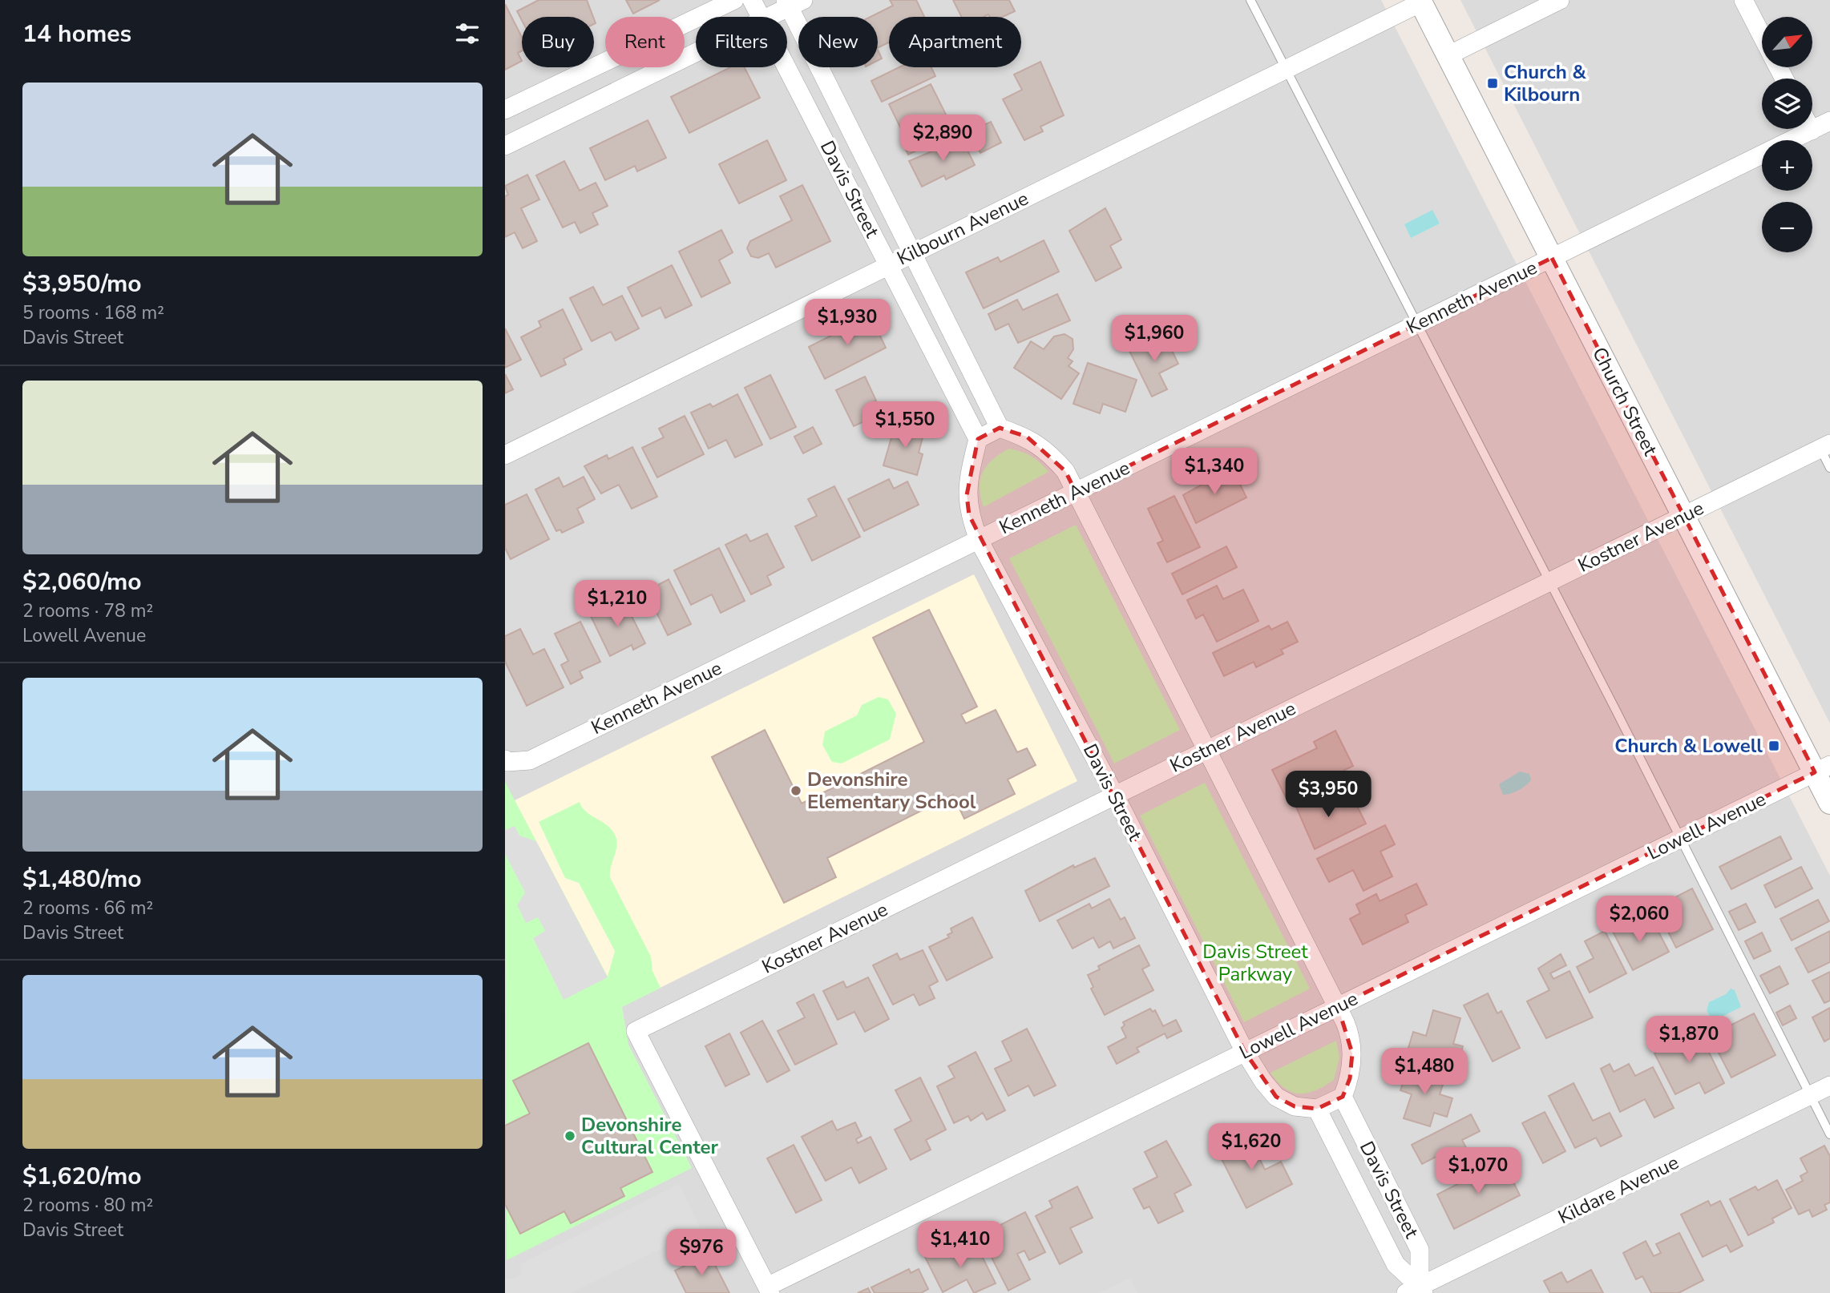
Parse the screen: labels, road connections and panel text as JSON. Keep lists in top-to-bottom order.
{
  "streets": {
    "street": [
      "Davis Street",
      "Kilbourn Avenue",
      "Kenneth Avenue",
      "Church Street",
      "Kostner Avenue",
      "Lowell Avenue",
      "Kildare Avenue"
    ]
  },
  "crossings": [
    ["Davis Street", "Kilbourn Avenue"],
    ["Davis Street", "Kenneth Avenue"],
    ["Davis Street", "Kostner Avenue"],
    ["Davis Street", "Lowell Avenue"],
    ["Davis Street", "Kildare Avenue"],
    ["Kilbourn Avenue", "Church Street"],
    ["Kenneth Avenue", "Church Street"],
    ["Church Street", "Kostner Avenue"],
    ["Church Street", "Lowell Avenue"],
    ["Kostner Avenue", "Lowell Avenue"]
  ],
  "parks": ["Davis Street Parkway"],
  "places": {
    "transit": ["Church & Kilbourn", "Church & Lowell"],
    "other": ["Devonshire Elementary School", "Devonshire Cultural Center"]
  },
  "north": "top right",
  "page": {
    "heading": "14 homes",
    "map_buttons": ["+", "−"],
    "chip": [
      "Buy",
      "Rent",
      "Filters",
      "New",
      "Apartment"
    ],
    "list": [
      {
        "name": "$3,950/mo",
        "note": "5 rooms · 168 m² · Davis Street"
      },
      {
        "name": "$2,060/mo",
        "note": "2 rooms · 78 m² · Lowell Avenue"
      },
      {
        "name": "$1,480/mo",
        "note": "2 rooms · 66 m² · Davis Street"
      },
      {
        "name": "$1,620/mo",
        "note": "2 rooms · 80 m² · Davis Street"
      }
    ],
    "price": [
      "$2,890",
      "$1,930",
      "$1,960",
      "$1,550",
      "$1,340",
      "$1,210",
      "$3,950",
      "$2,060",
      "$1,870",
      "$1,480",
      "$1,620",
      "$1,070",
      "$1,410",
      "$976"
    ]
  }
}
